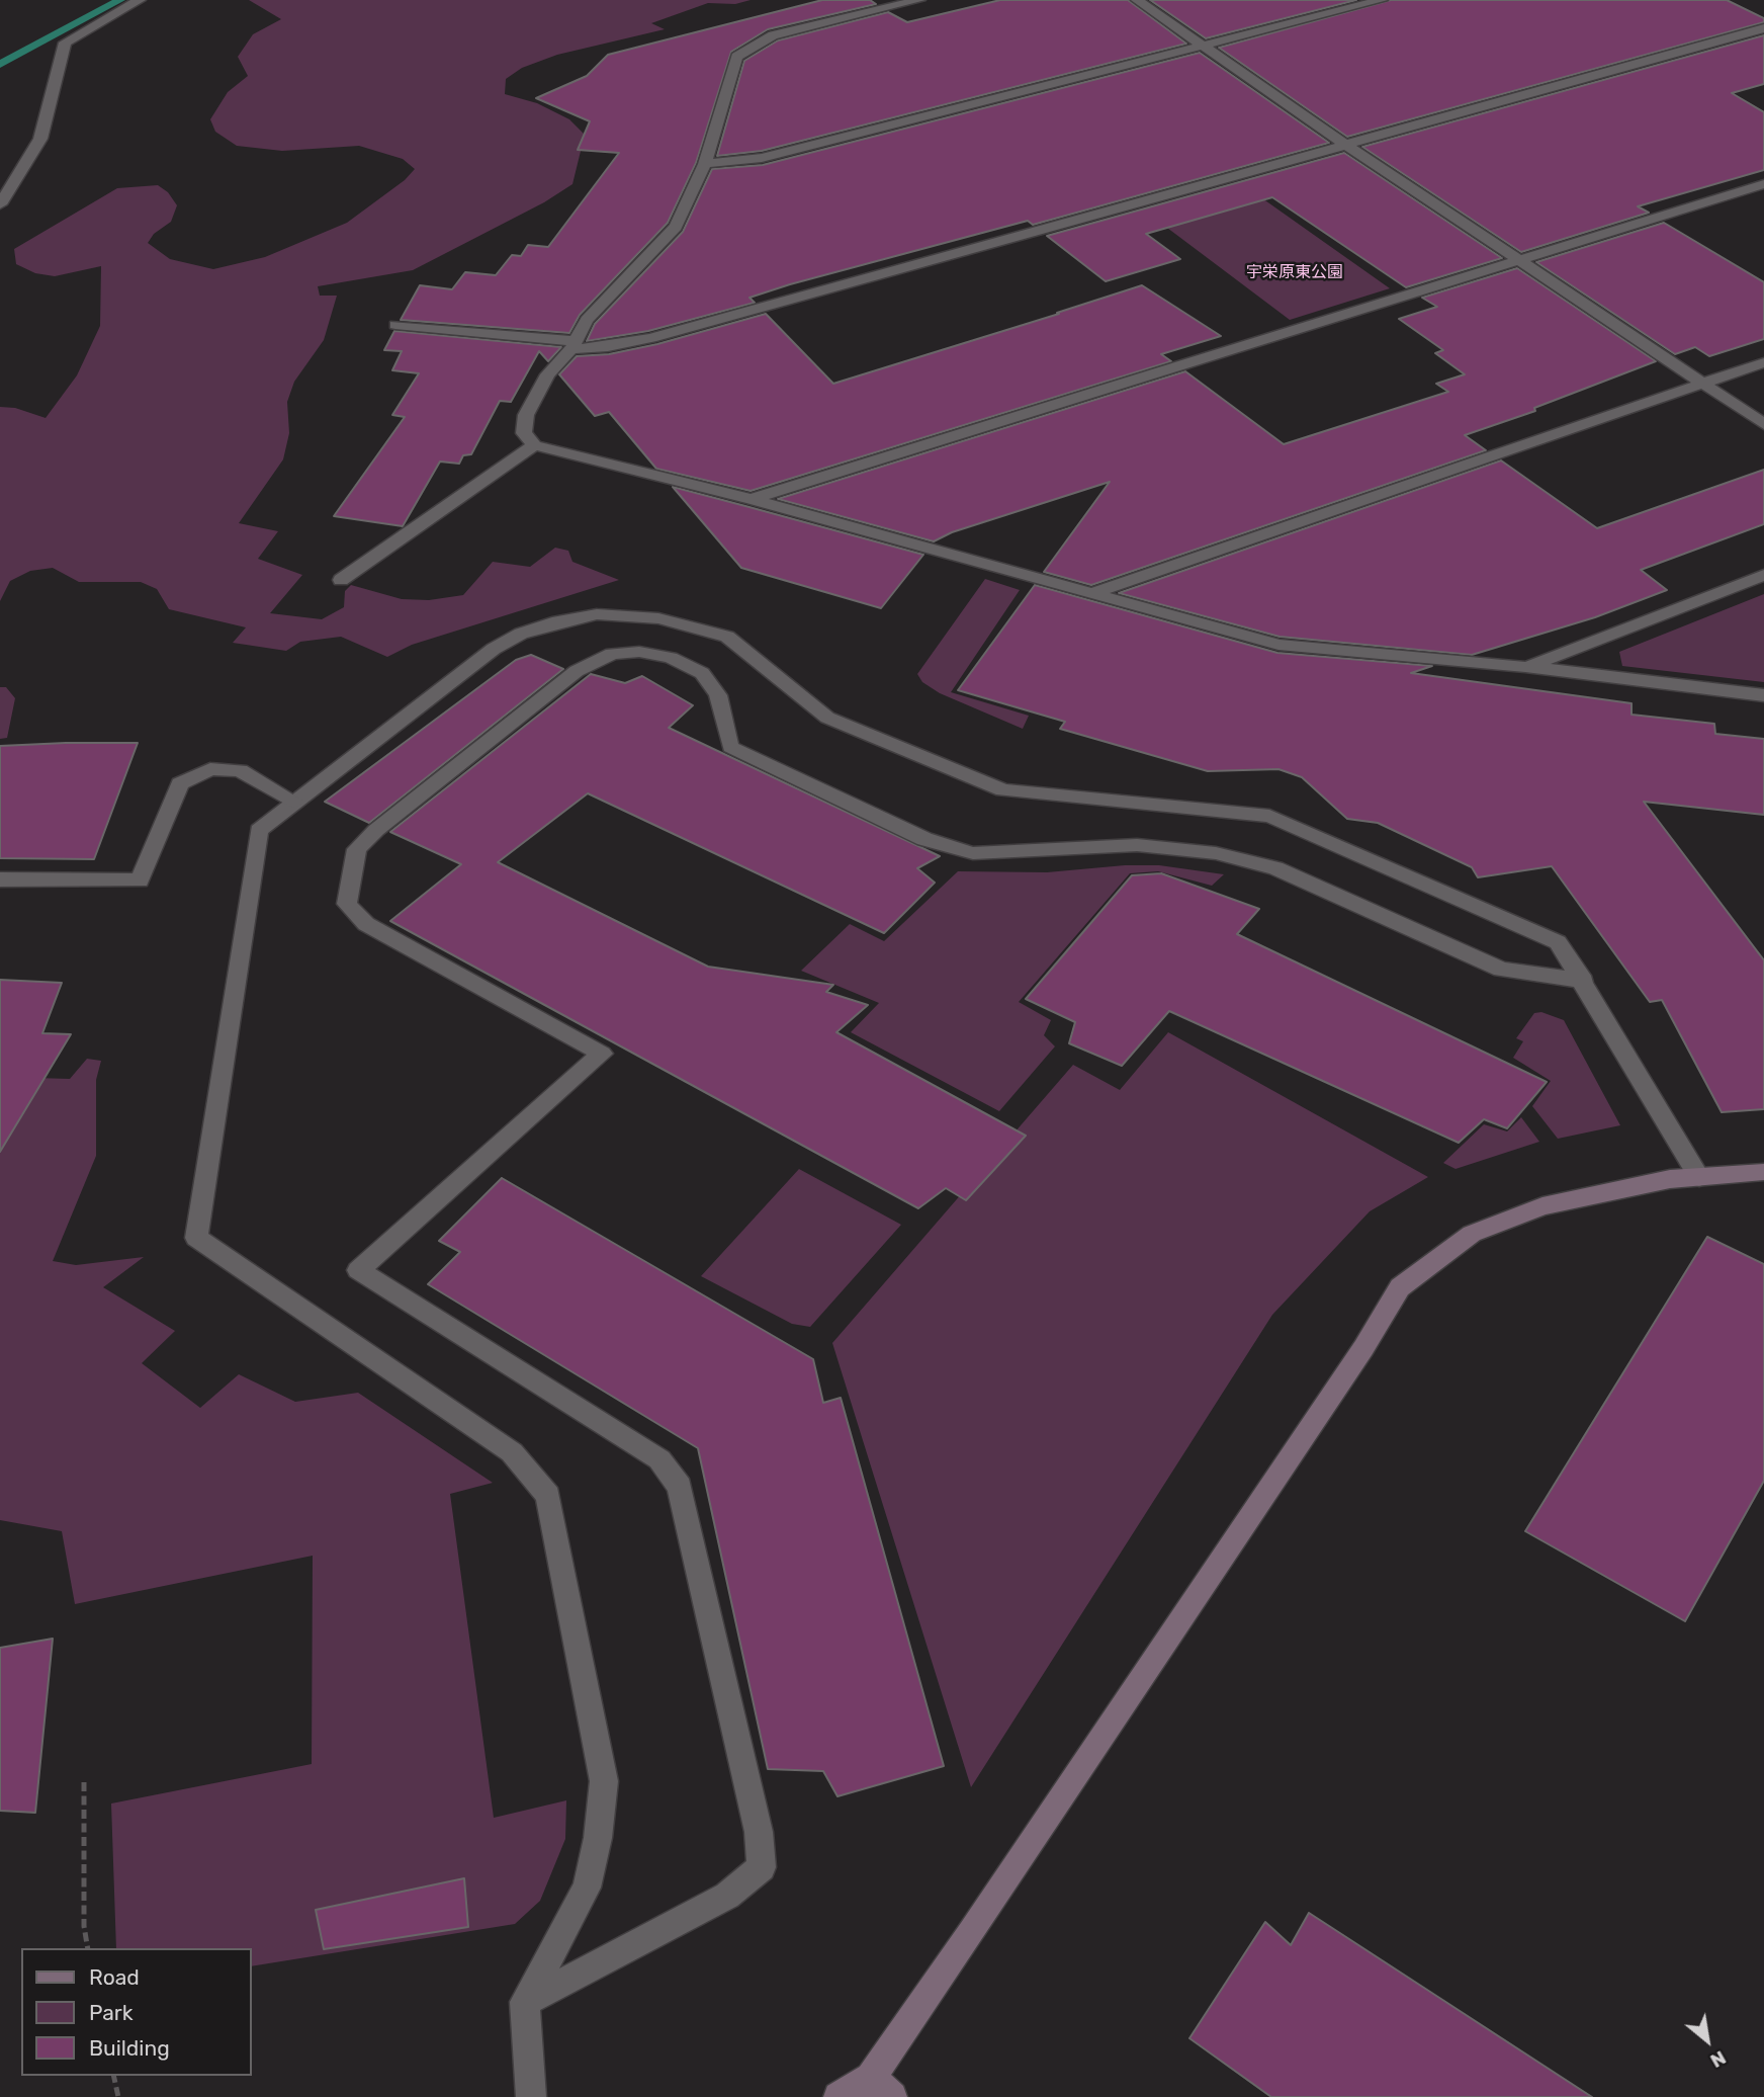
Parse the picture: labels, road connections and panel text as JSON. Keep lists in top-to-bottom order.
{
  "parks": ["宇栄原東公園"],
  "legend": ["Road", "Park", "Building"],
  "north": "bottom right"
}
